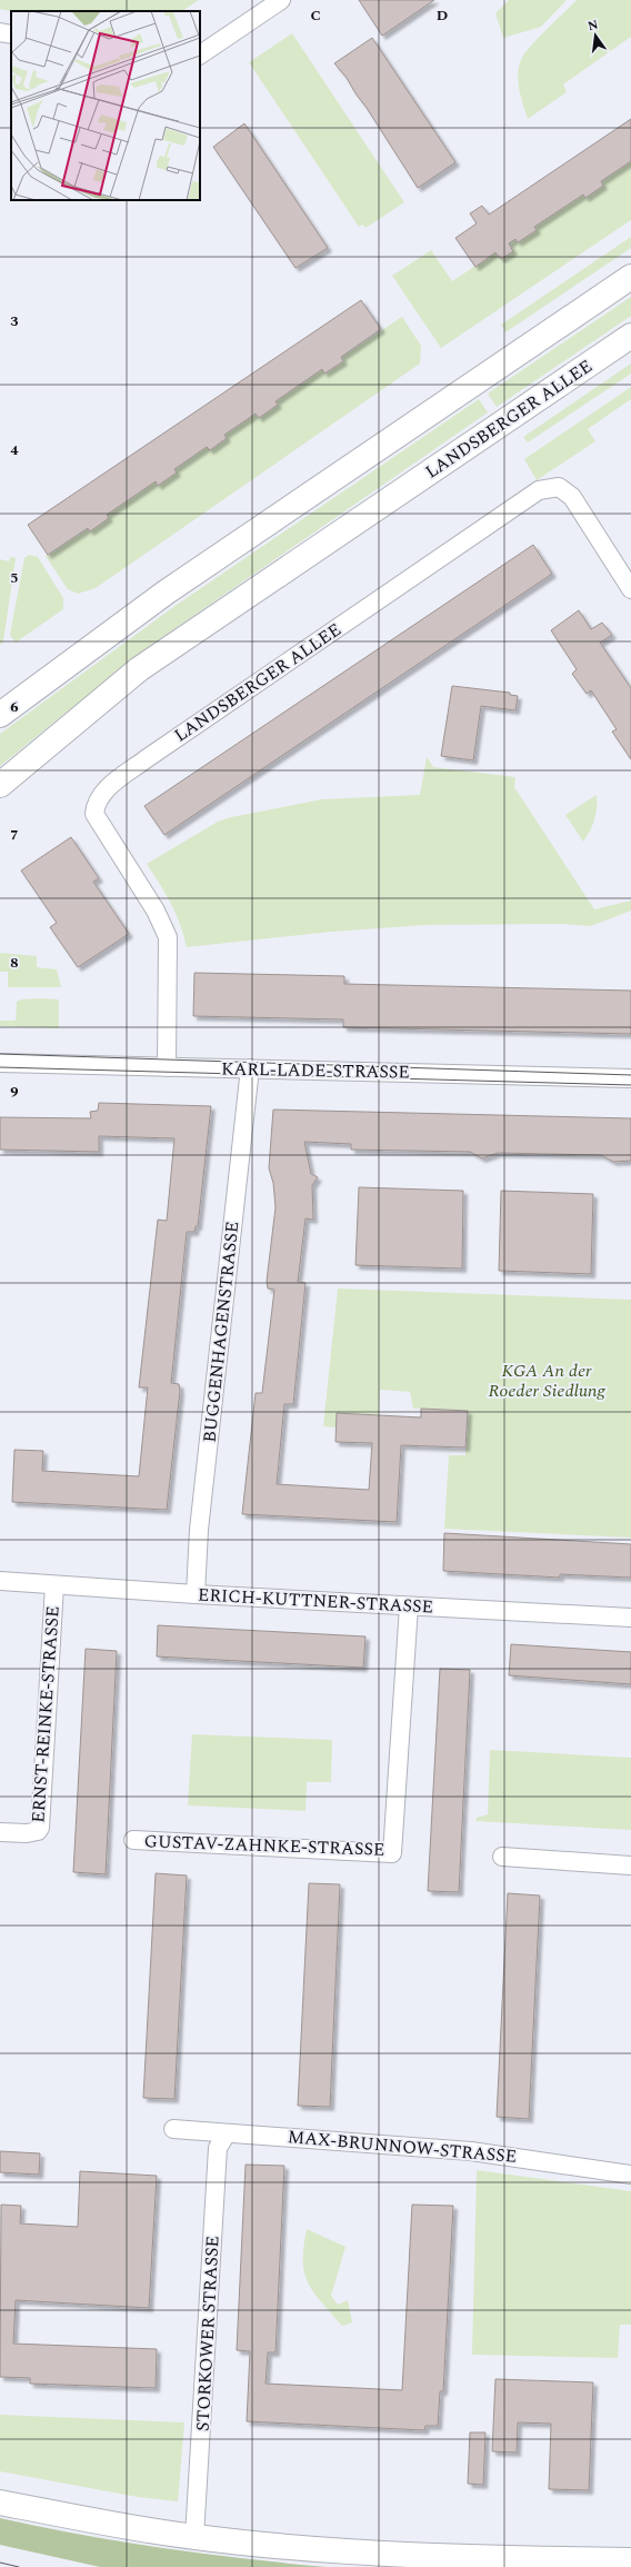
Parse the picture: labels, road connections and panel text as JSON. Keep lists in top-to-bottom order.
{
  "streets": {
    "main road": ["LANDSBERGER ALLEE"],
    "street": [
      "KARL-LADE-STRASSE",
      "BUGGENHAGENSTRASSE",
      "ERICH-KUTTNER-STRASSE",
      "ERNST-REINKE-STRASSE",
      "GUSTAV-ZAHNKE-STRASSE",
      "MAX-BRUNNOW-STRASSE",
      "STORKOWER STRASSE"
    ]
  },
  "crossings": [
    ["LANDSBERGER ALLEE", "KARL-LADE-STRASSE"],
    ["KARL-LADE-STRASSE", "BUGGENHAGENSTRASSE"],
    ["BUGGENHAGENSTRASSE", "ERICH-KUTTNER-STRASSE"],
    ["ERICH-KUTTNER-STRASSE", "ERNST-REINKE-STRASSE"],
    ["ERICH-KUTTNER-STRASSE", "GUSTAV-ZAHNKE-STRASSE"],
    ["MAX-BRUNNOW-STRASSE", "STORKOWER STRASSE"]
  ],
  "parks": ["KGA An der Roeder Siedlung"],
  "north": "top",
  "grid": {
    "columns": ["C", "D"],
    "rows": [
      "3",
      "4",
      "5",
      "6",
      "7",
      "8",
      "9"
    ]
  }
}
